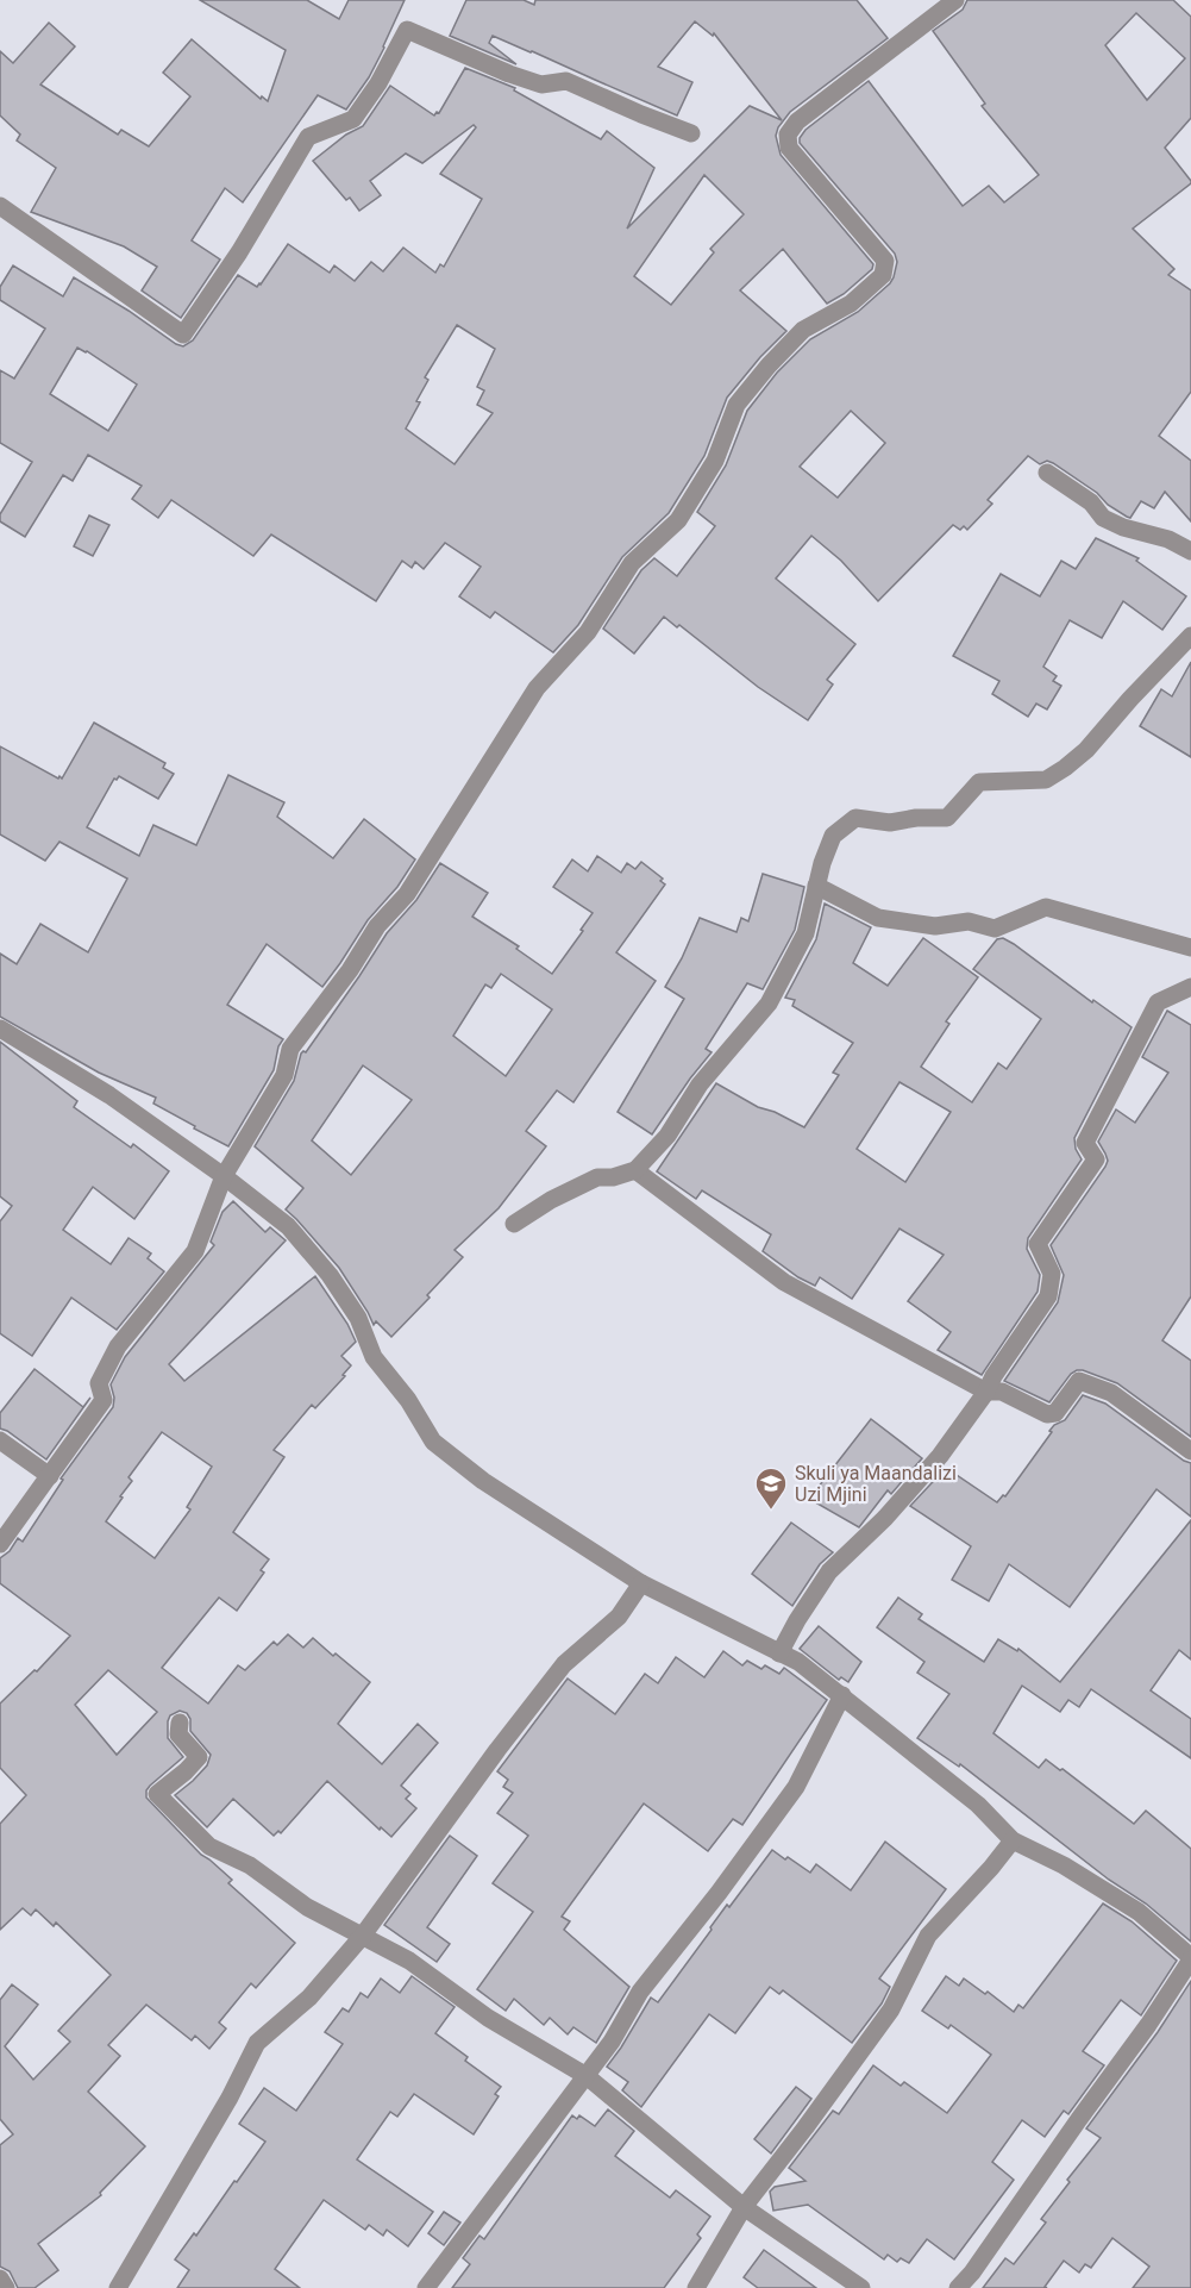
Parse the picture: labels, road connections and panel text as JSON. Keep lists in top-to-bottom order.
{
  "places": {
    "school or university": ["Skuli ya Maandalizi Uzi Mjini"]
  }
}
